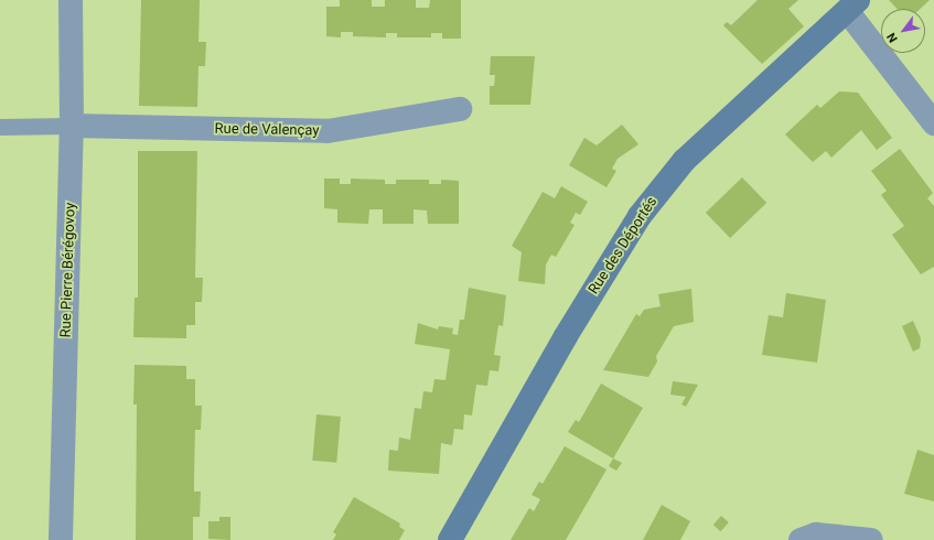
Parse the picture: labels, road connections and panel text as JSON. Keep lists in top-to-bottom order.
{
  "streets": {
    "street": ["Rue de Valençay", "Rue des Déportés", "Rue Pierre Bérégovoy"]
  },
  "crossings": [
    ["Rue de Valençay", "Rue Pierre Bérégovoy"]
  ],
  "north": "bottom left"
}
